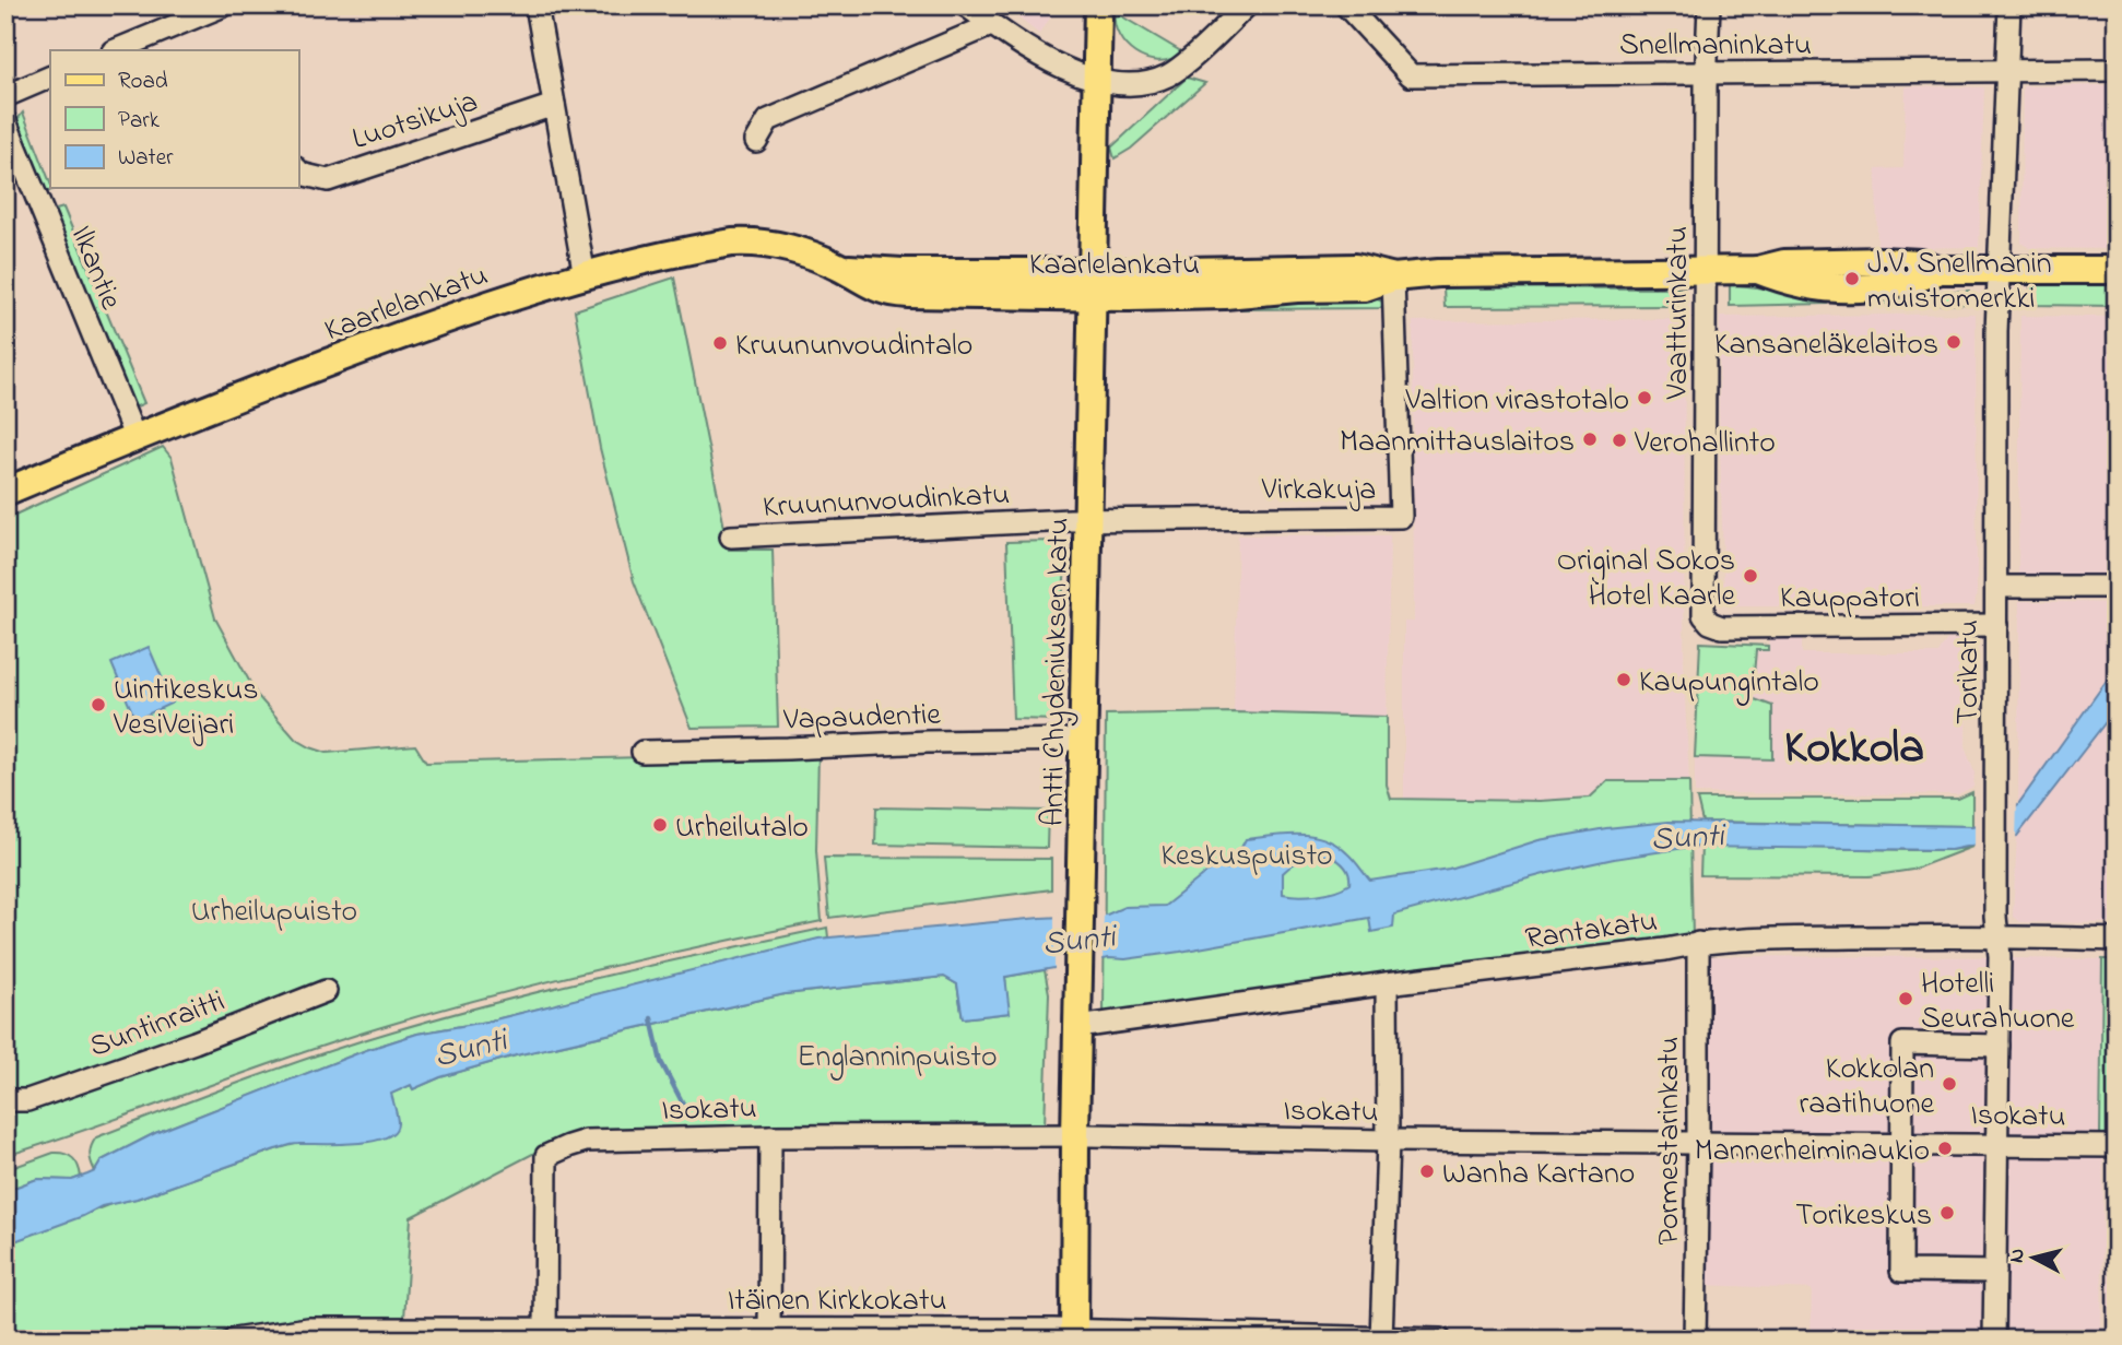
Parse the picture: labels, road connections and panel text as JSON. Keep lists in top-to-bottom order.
{
  "streets": {
    "main road": ["Kaarlelankatu", "Antti Chydeniuksen katu"],
    "street": [
      "Snellmaninkatu",
      "Luotsikuja",
      "Ilkantie",
      "Vaatturinkatu",
      "Virkakuja",
      "Kruununvoudinkatu",
      "Kauppatori",
      "Torikatu",
      "Vapaudentie",
      "Rantakatu",
      "Suntinraitti",
      "Isokatu",
      "Pormestarinkatu",
      "Itäinen Kirkkokatu"
    ]
  },
  "crossings": [
    ["Snellmaninkatu", "Vaatturinkatu"],
    ["Snellmaninkatu", "Torikatu"],
    ["Kaarlelankatu", "Ilkantie"],
    ["Kaarlelankatu", "Vaatturinkatu"],
    ["Kaarlelankatu", "Virkakuja"],
    ["Kaarlelankatu", "Antti Chydeniuksen katu"],
    ["Kaarlelankatu", "Torikatu"],
    ["Vaatturinkatu", "Kauppatori"],
    ["Virkakuja", "Kruununvoudinkatu"],
    ["Virkakuja", "Antti Chydeniuksen katu"],
    ["Kruununvoudinkatu", "Antti Chydeniuksen katu"],
    ["Kauppatori", "Torikatu"],
    ["Antti Chydeniuksen katu", "Vapaudentie"],
    ["Antti Chydeniuksen katu", "Rantakatu"],
    ["Antti Chydeniuksen katu", "Isokatu"],
    ["Antti Chydeniuksen katu", "Itäinen Kirkkokatu"],
    ["Torikatu", "Rantakatu"],
    ["Torikatu", "Isokatu"],
    ["Rantakatu", "Pormestarinkatu"],
    ["Isokatu", "Pormestarinkatu"],
    ["Isokatu", "Itäinen Kirkkokatu"]
  ],
  "districts": ["Kokkola"],
  "water": ["Sunti"],
  "parks": ["Keskuspuisto", "Urheilupuisto", "Englanninpuisto"],
  "places": [
    "J.V. Snellmanin muistomerkki",
    "Kansaneläkelaitos",
    "Kruununvoudintalo",
    "Valtion virastotalo",
    "Maanmittauslaitos",
    "Verohallinto",
    "Original Sokos Hotel Kaarle",
    "Kaupungintalo",
    "Uintikeskus VesiVeijari",
    "Urheilutalo",
    "Hotelli Seurahuone",
    "Kokkolan raatihuone",
    "Mannerheiminaukio",
    "Wanha Kartano",
    "Torikeskus"
  ],
  "legend": ["Road", "Park", "Water"],
  "north": "left"
}
